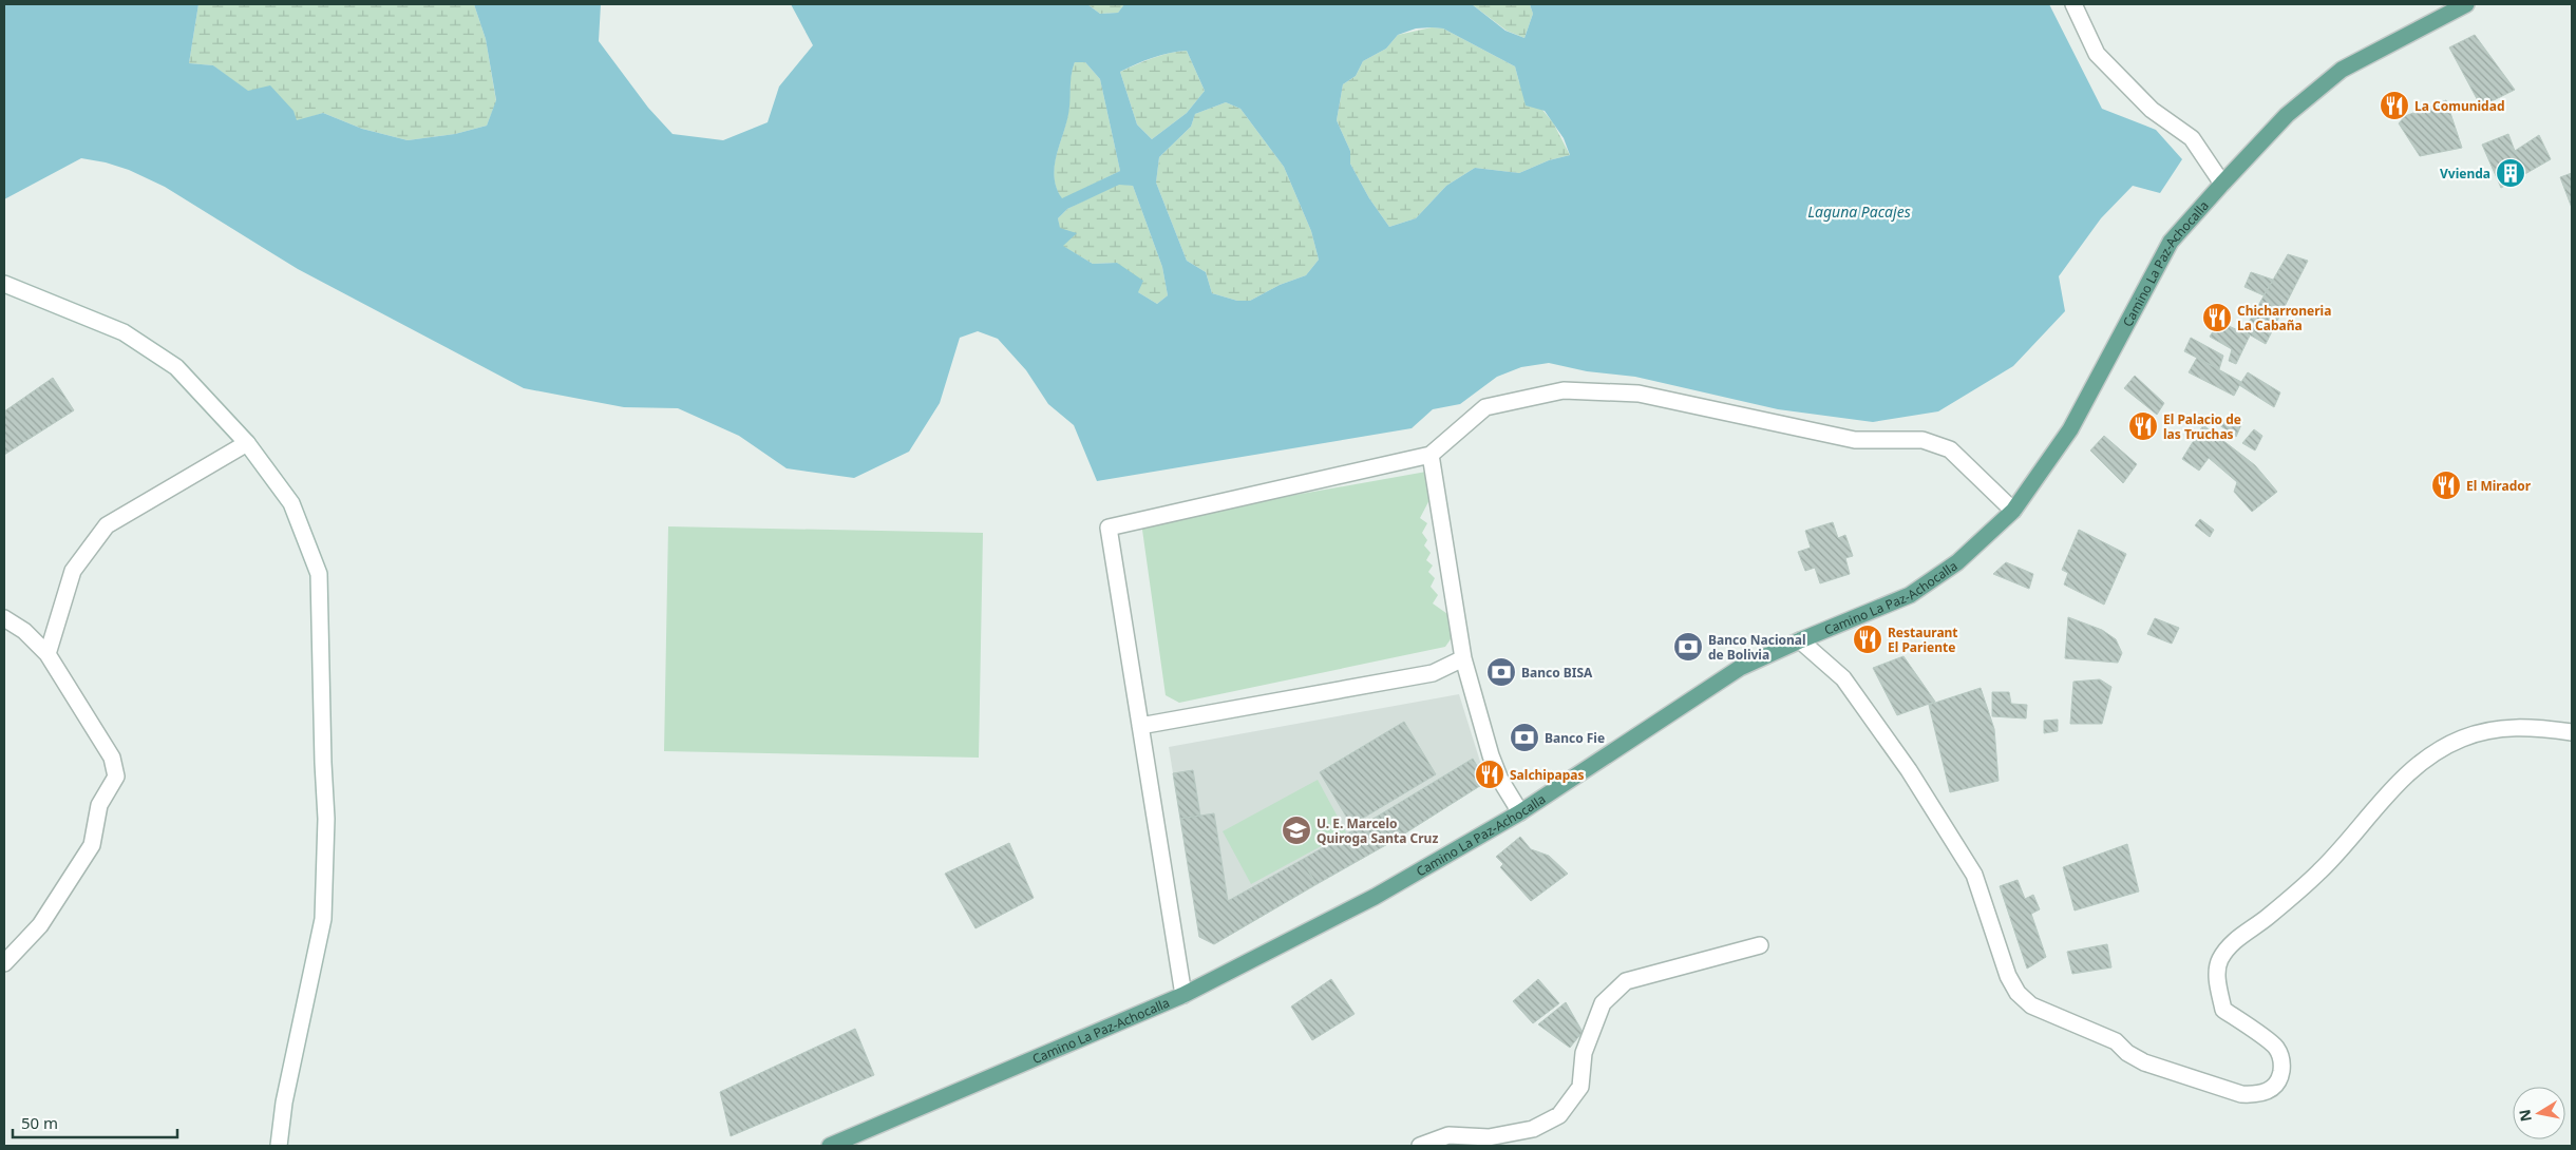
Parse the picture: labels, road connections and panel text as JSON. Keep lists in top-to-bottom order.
{
  "streets": {
    "main road": ["Camino La Paz-Achocalla"]
  },
  "water": ["Laguna Pacajes"],
  "places": {
    "restaurant": [
      "La Comunidad",
      "Chicharroneria La Cabaña",
      "El Palacio de las Truchas",
      "El Mirador",
      "Restaurant El Pariente",
      "Salchipapas"
    ],
    "building": ["Vvienda"],
    "bank": ["Banco Nacional de Bolivia", "Banco BISA", "Banco Fie"],
    "school or university": ["U. E. Marcelo Quiroga Santa Cruz"]
  },
  "scale_bar": "50 m",
  "north": "left"
}
